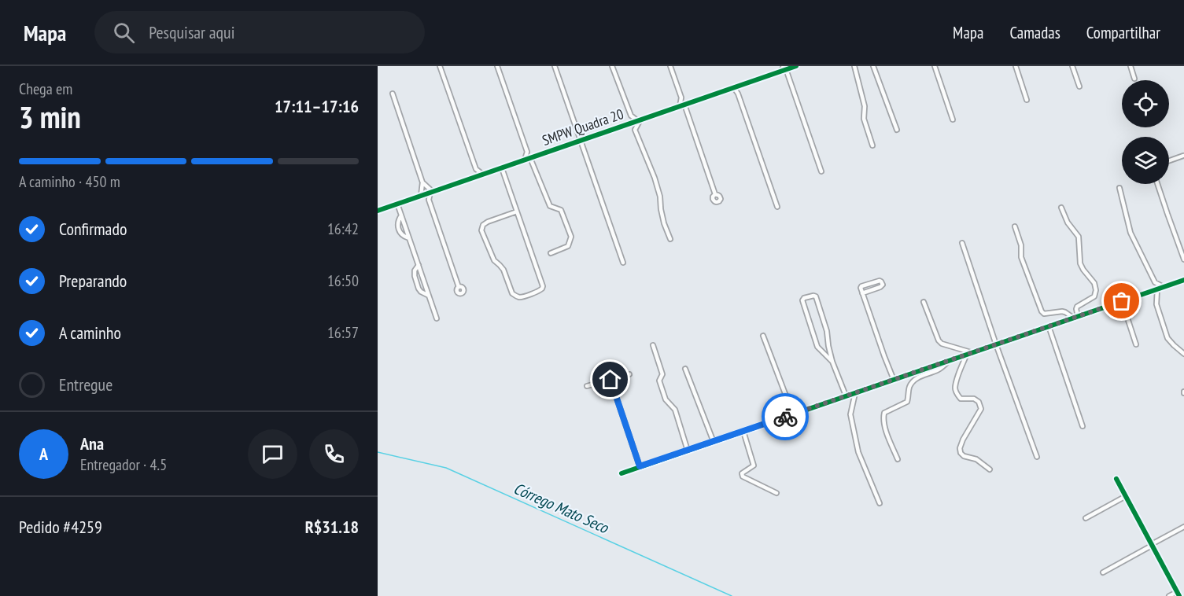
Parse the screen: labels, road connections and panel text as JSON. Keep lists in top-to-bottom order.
{
  "streets": {
    "street": ["SMPW Quadra 20"]
  },
  "water": ["Córrego Mato Seco"],
  "page": {
    "header": "Mapa",
    "search": "Pesquisar aqui",
    "nav": ["Mapa", "Camadas", "Compartilhar"],
    "heading": ["3 min", "Chega em", "17:11–17:16"],
    "panel": [
      "Ana",
      "Entregador · 4.5",
      "Pedido #4259",
      "R$31.18"
    ],
    "bar": "A caminho · 450 m",
    "list": [
      ["Confirmado", "16:42"],
      ["Preparando", "16:50"],
      ["A caminho", "16:57"],
      "Entregue"
    ],
    "round": "A"
  }
}
